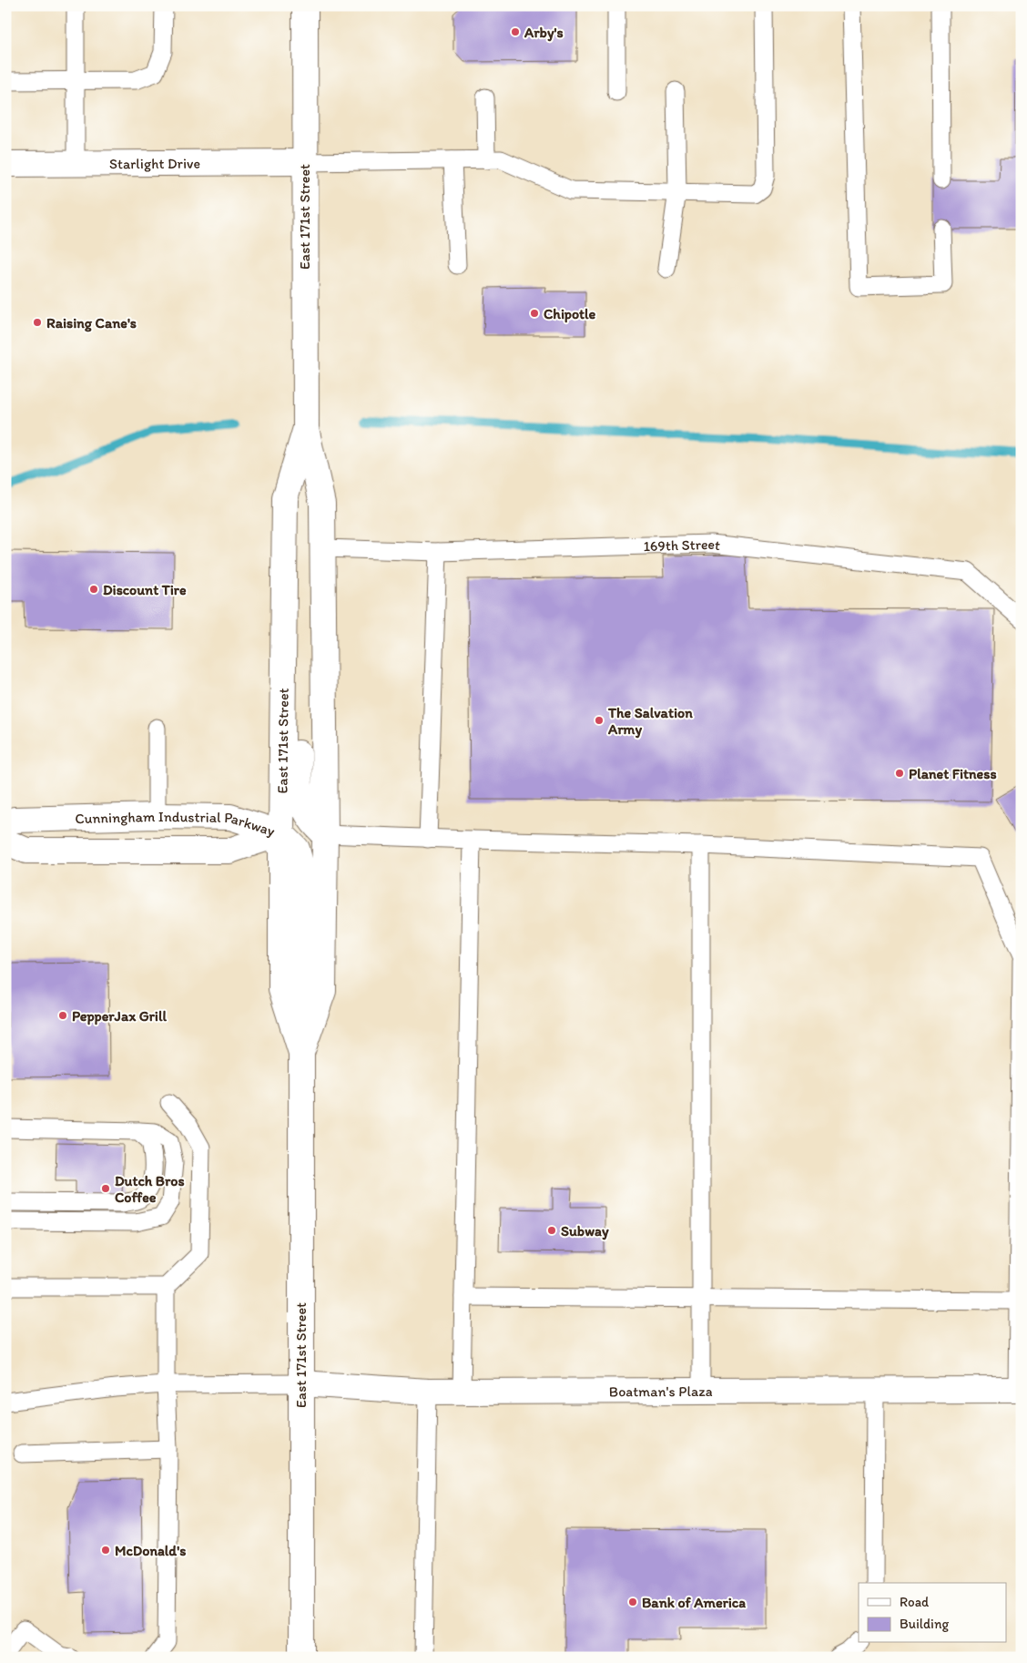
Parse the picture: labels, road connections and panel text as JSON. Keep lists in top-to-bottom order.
{
  "streets": {
    "main road": [
      "Starlight Drive",
      "East 171st Street",
      "Cunningham Industrial Parkway",
      "Boatman's Plaza"
    ],
    "lane": ["169th Street"]
  },
  "crossings": [
    ["Starlight Drive", "East 171st Street"],
    ["East 171st Street", "169th Street"],
    ["East 171st Street", "Cunningham Industrial Parkway"],
    ["East 171st Street", "Boatman's Plaza"]
  ],
  "places": [
    "Arby's",
    "Chipotle",
    "Raising Cane's",
    "Discount Tire",
    "The Salvation Army",
    "Planet Fitness",
    "PepperJax Grill",
    "Dutch Bros Coffee",
    "Subway",
    "McDonald's",
    "Bank of America"
  ],
  "legend": ["Road", "Building"]
}
